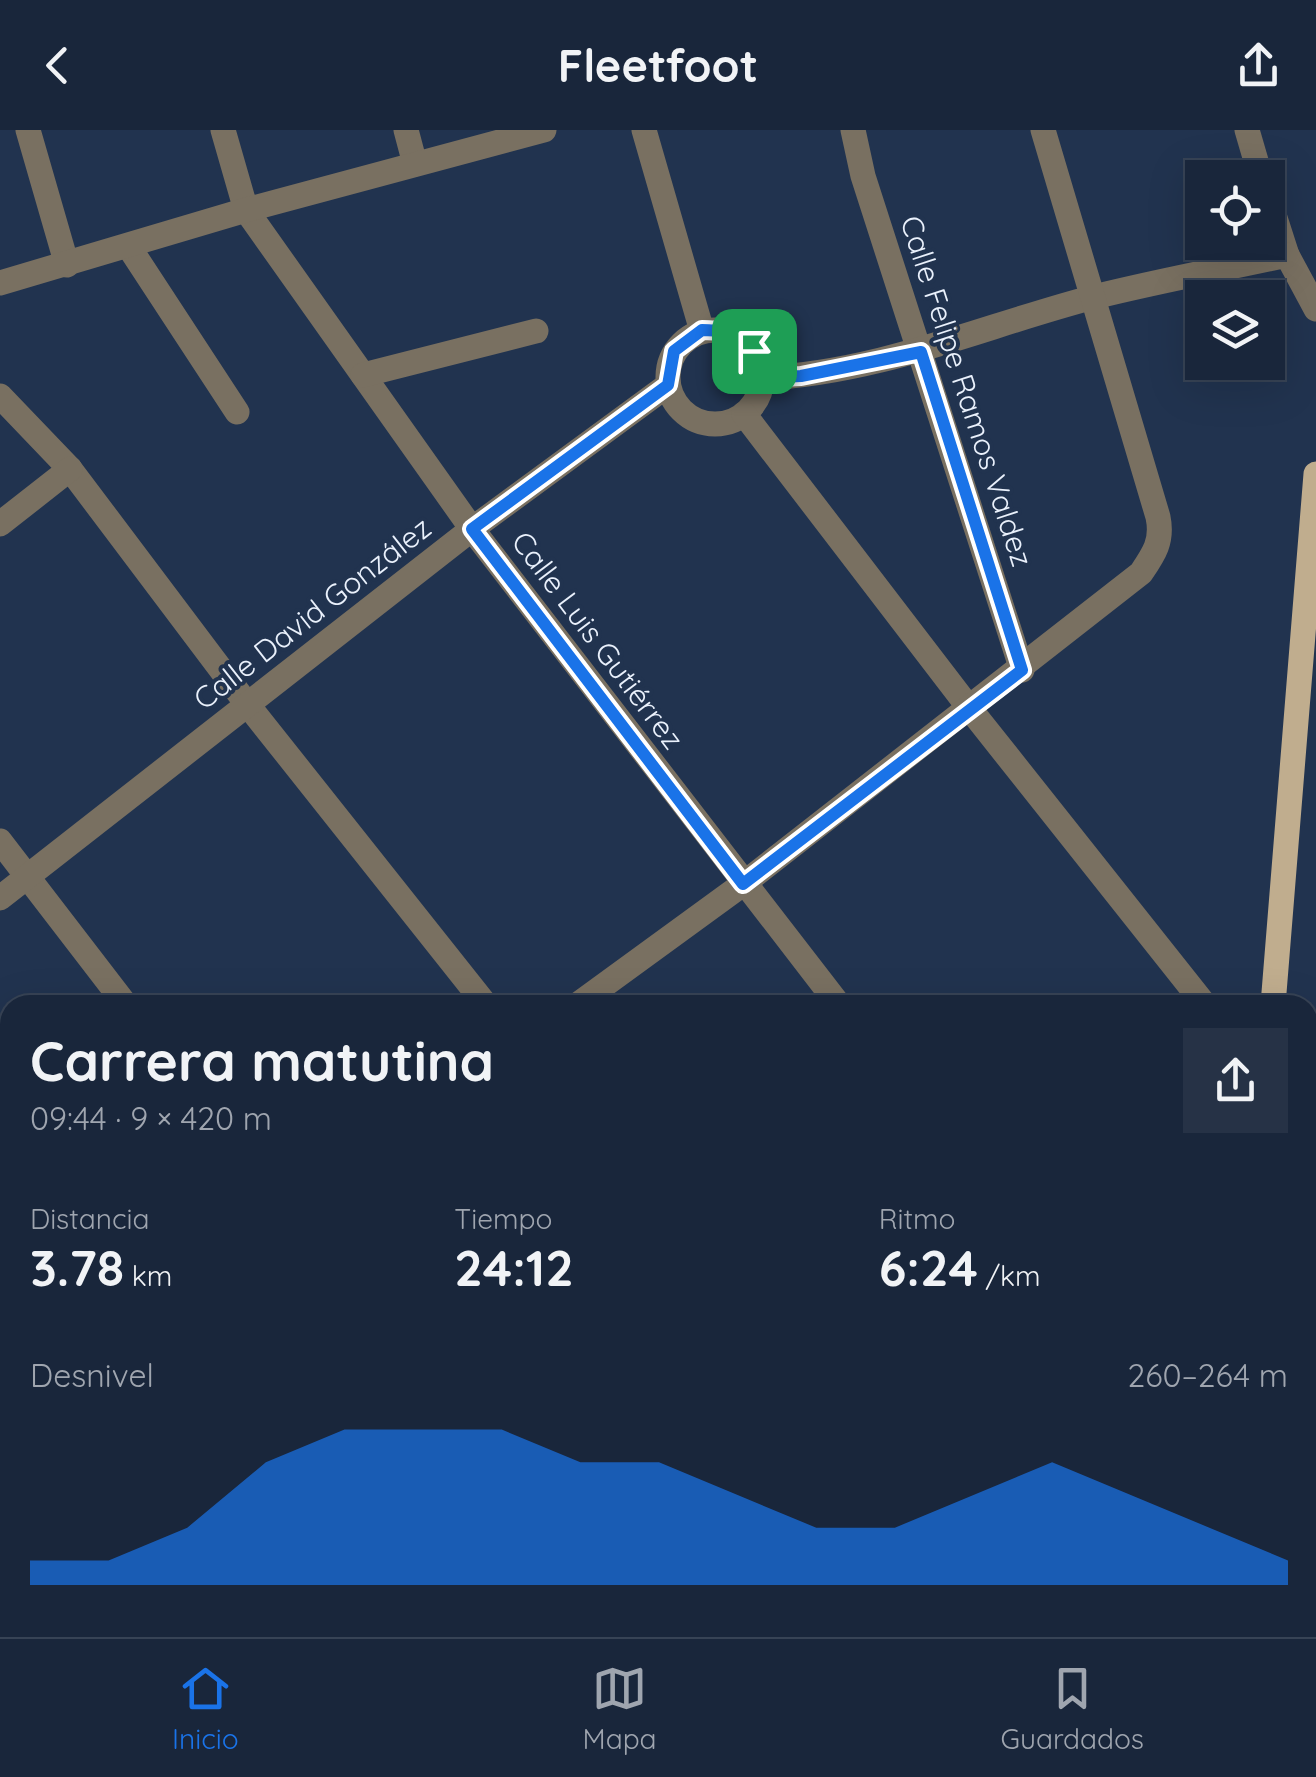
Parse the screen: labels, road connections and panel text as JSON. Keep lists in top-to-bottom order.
{
  "streets": {
    "street": ["Calle Felipe Ramos Valdez", "Calle David González", "Calle Luis Gutiérrez"]
  },
  "crossings": [
    ["Calle David González", "Calle Luis Gutiérrez"]
  ],
  "page": {
    "header": "Fleetfoot",
    "heading": ["Carrera matutina", "09:44 · 9 × 420 m"],
    "stats": [
      ["Distancia", "3.78 km"],
      ["Tiempo", "24:12"],
      ["Ritmo", "6:24 /km"]
    ],
    "chart": ["Desnivel", "260–264 m"],
    "tabs": ["Inicio", "Mapa", "Guardados"]
  }
}
